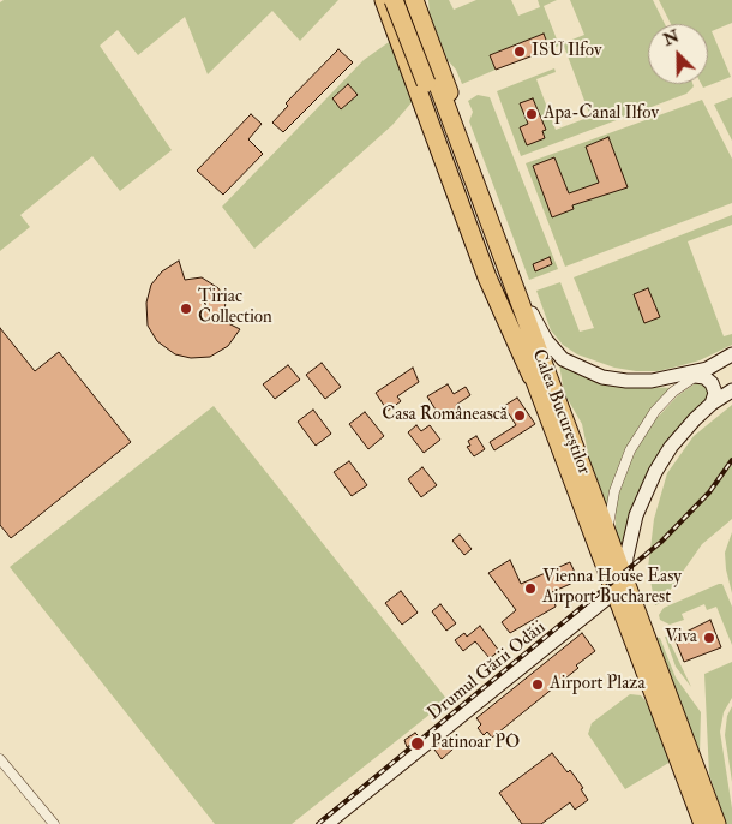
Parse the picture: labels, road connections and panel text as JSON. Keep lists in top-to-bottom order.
{
  "streets": {
    "highway": ["Calea Bucureștilor"],
    "street": ["Drumul Gării Odăii"]
  },
  "crossings": [
    ["Calea Bucureștilor", "Drumul Gării Odăii"]
  ],
  "places": [
    "ISU Ilfov",
    "Apa-Canal Ilfov",
    "Țiriac Collection",
    "Casa Românească",
    "Vienna House Easy Airport Bucharest",
    "Viva",
    "Airport Plaza",
    "Patinoar PO"
  ],
  "north": "top left"
}
